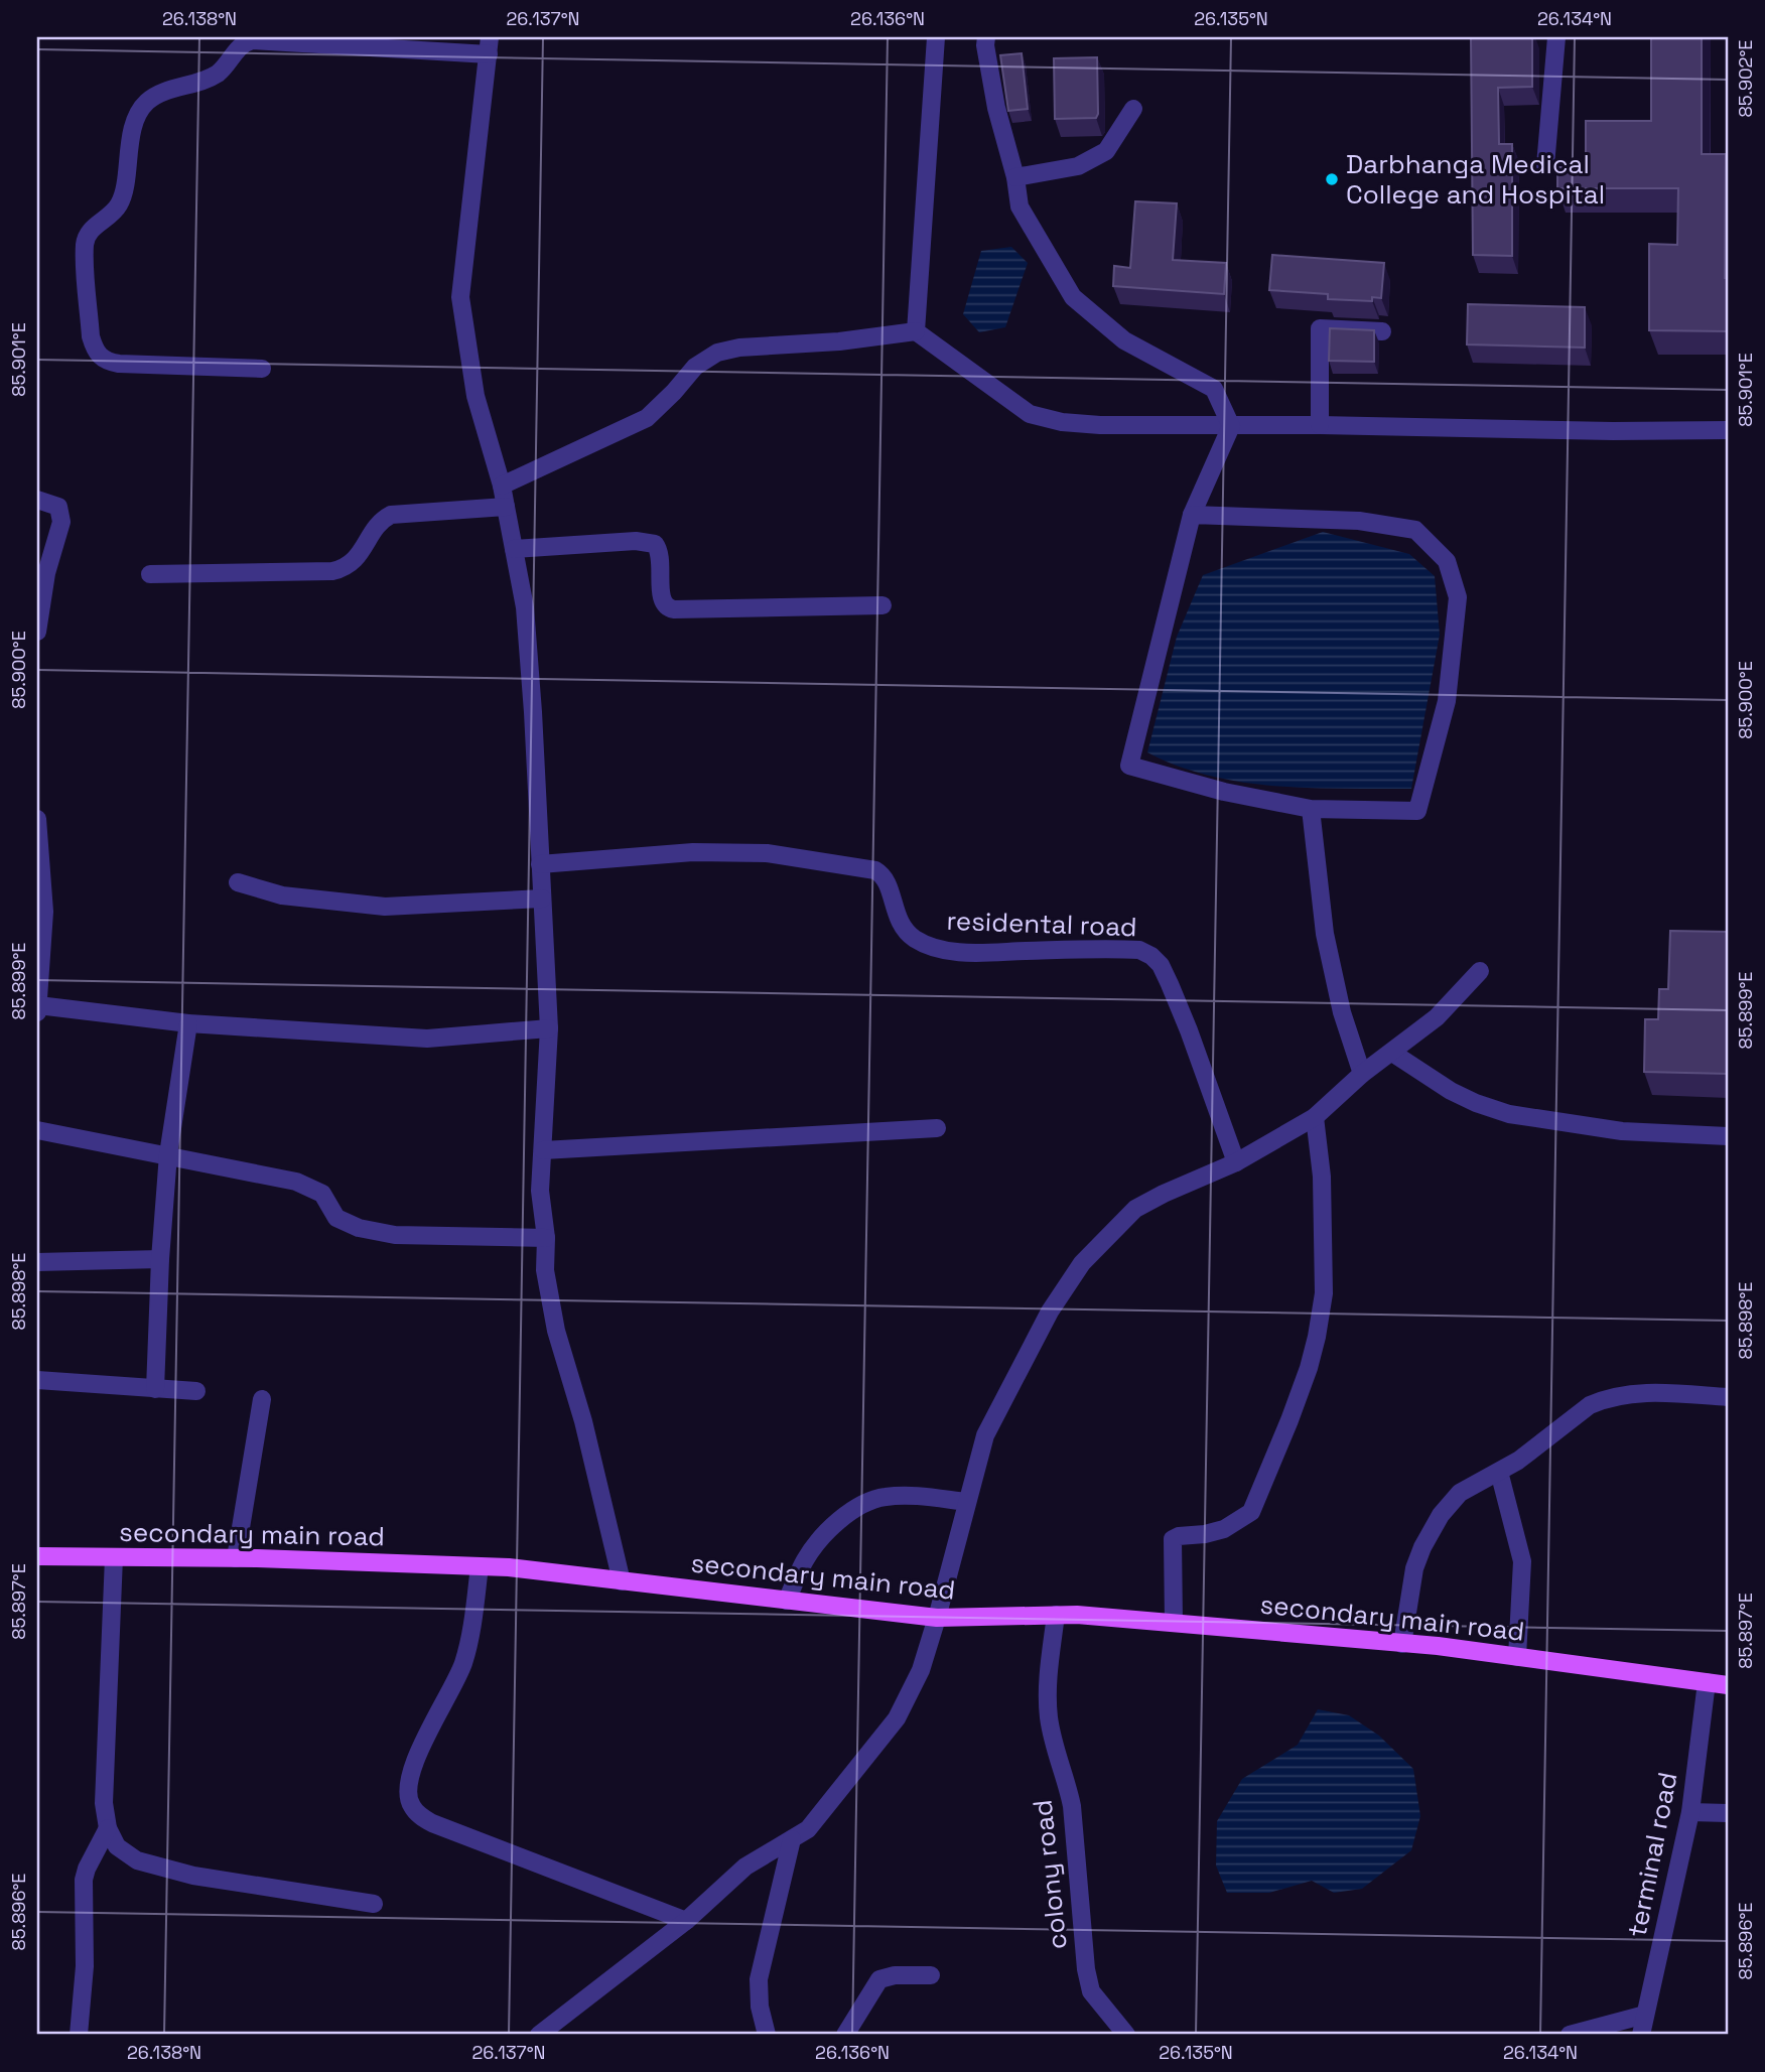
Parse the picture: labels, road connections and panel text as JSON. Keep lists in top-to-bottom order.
{
  "streets": {
    "main road": ["secondary main road"],
    "street": ["residental road", "terminal road", "colony road"]
  },
  "crossings": [
    ["secondary main road", "terminal road"],
    ["secondary main road", "colony road"]
  ],
  "places": ["Darbhanga Medical College and Hospital"],
  "coordinates": [
    "26.138°N",
    "26.137°N",
    "26.136°N",
    "26.135°N",
    "26.134°N",
    "85.902°E",
    "85.901°E",
    "85.900°E",
    "85.899°E",
    "85.898°E",
    "85.897°E",
    "85.896°E"
  ]
}
